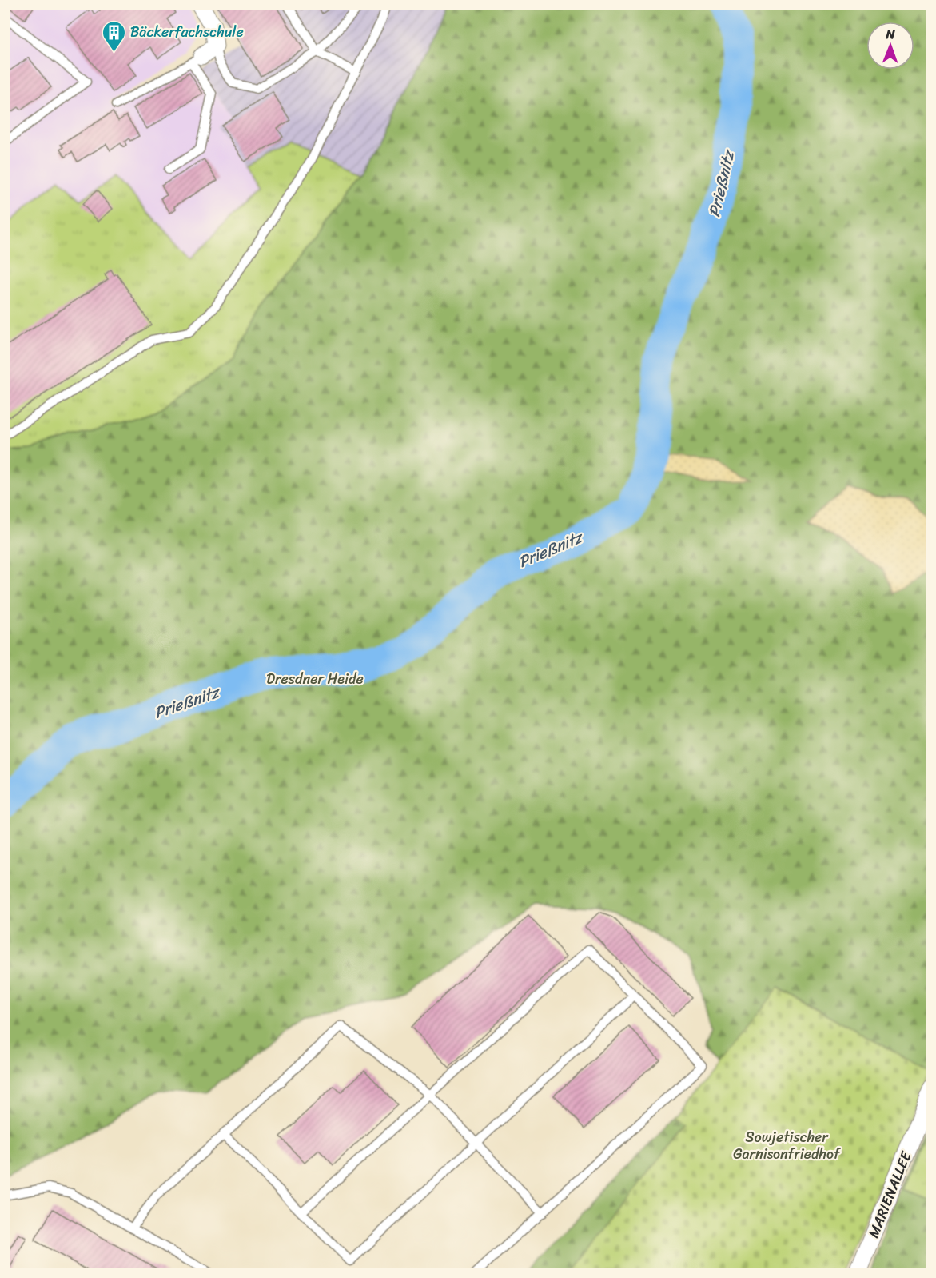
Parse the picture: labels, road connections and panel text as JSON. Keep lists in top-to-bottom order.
{
  "streets": {
    "street": ["MARIENALLEE"]
  },
  "water": ["Prießnitz"],
  "parks": ["Dresdner Heide", "Sowjetischer Garnisonfriedhof"],
  "places": {
    "building": ["Bäckerfachschule"]
  },
  "north": "top"
}
